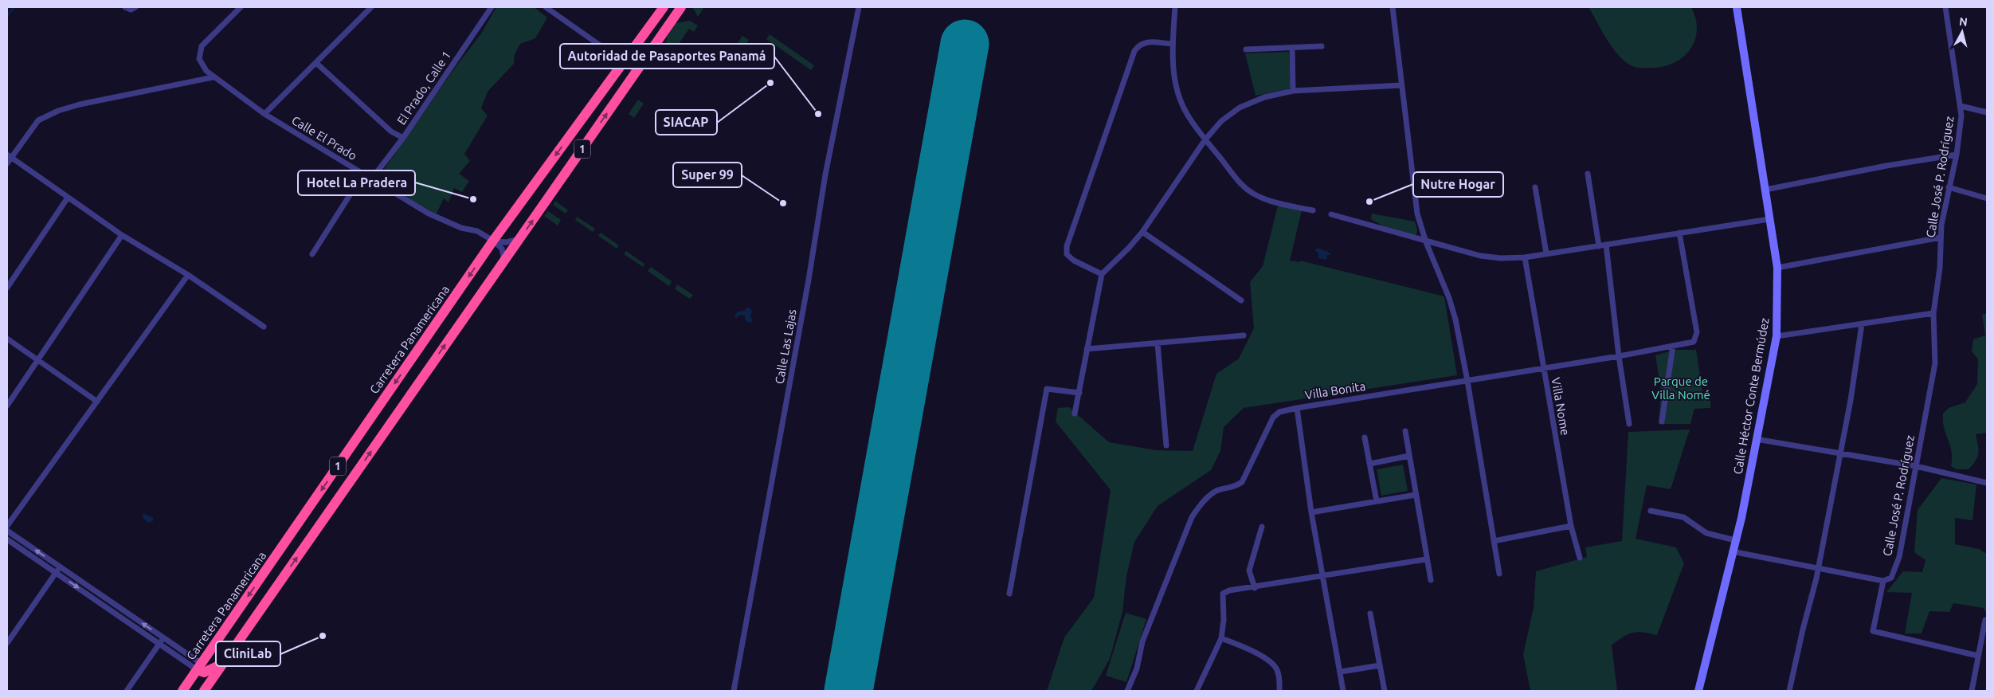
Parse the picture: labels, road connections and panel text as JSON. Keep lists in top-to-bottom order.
{
  "streets": {
    "highway": ["1", "Carretera Panamericana"],
    "street": [
      "El Prado, Calle 1",
      "Calle El Prado",
      "Calle José P. Rodríguez",
      "Calle Las Lajas",
      "Villa Bonita",
      "Calle Héctor Conte Bermúdez",
      "Villa Nome"
    ]
  },
  "crossings": [
    ["El Prado, Calle 1", "Calle El Prado"],
    ["Calle El Prado", "Carretera Panamericana"],
    ["Villa Bonita", "Villa Nome"]
  ],
  "parks": ["Parque de Villa Nomé"],
  "places": [
    "SIACAP",
    "Autoridad de Pasaportes Panamá",
    "Hotel La Pradera",
    "Nutre Hogar",
    "Super 99",
    "CliniLab"
  ],
  "north": "top"
}
